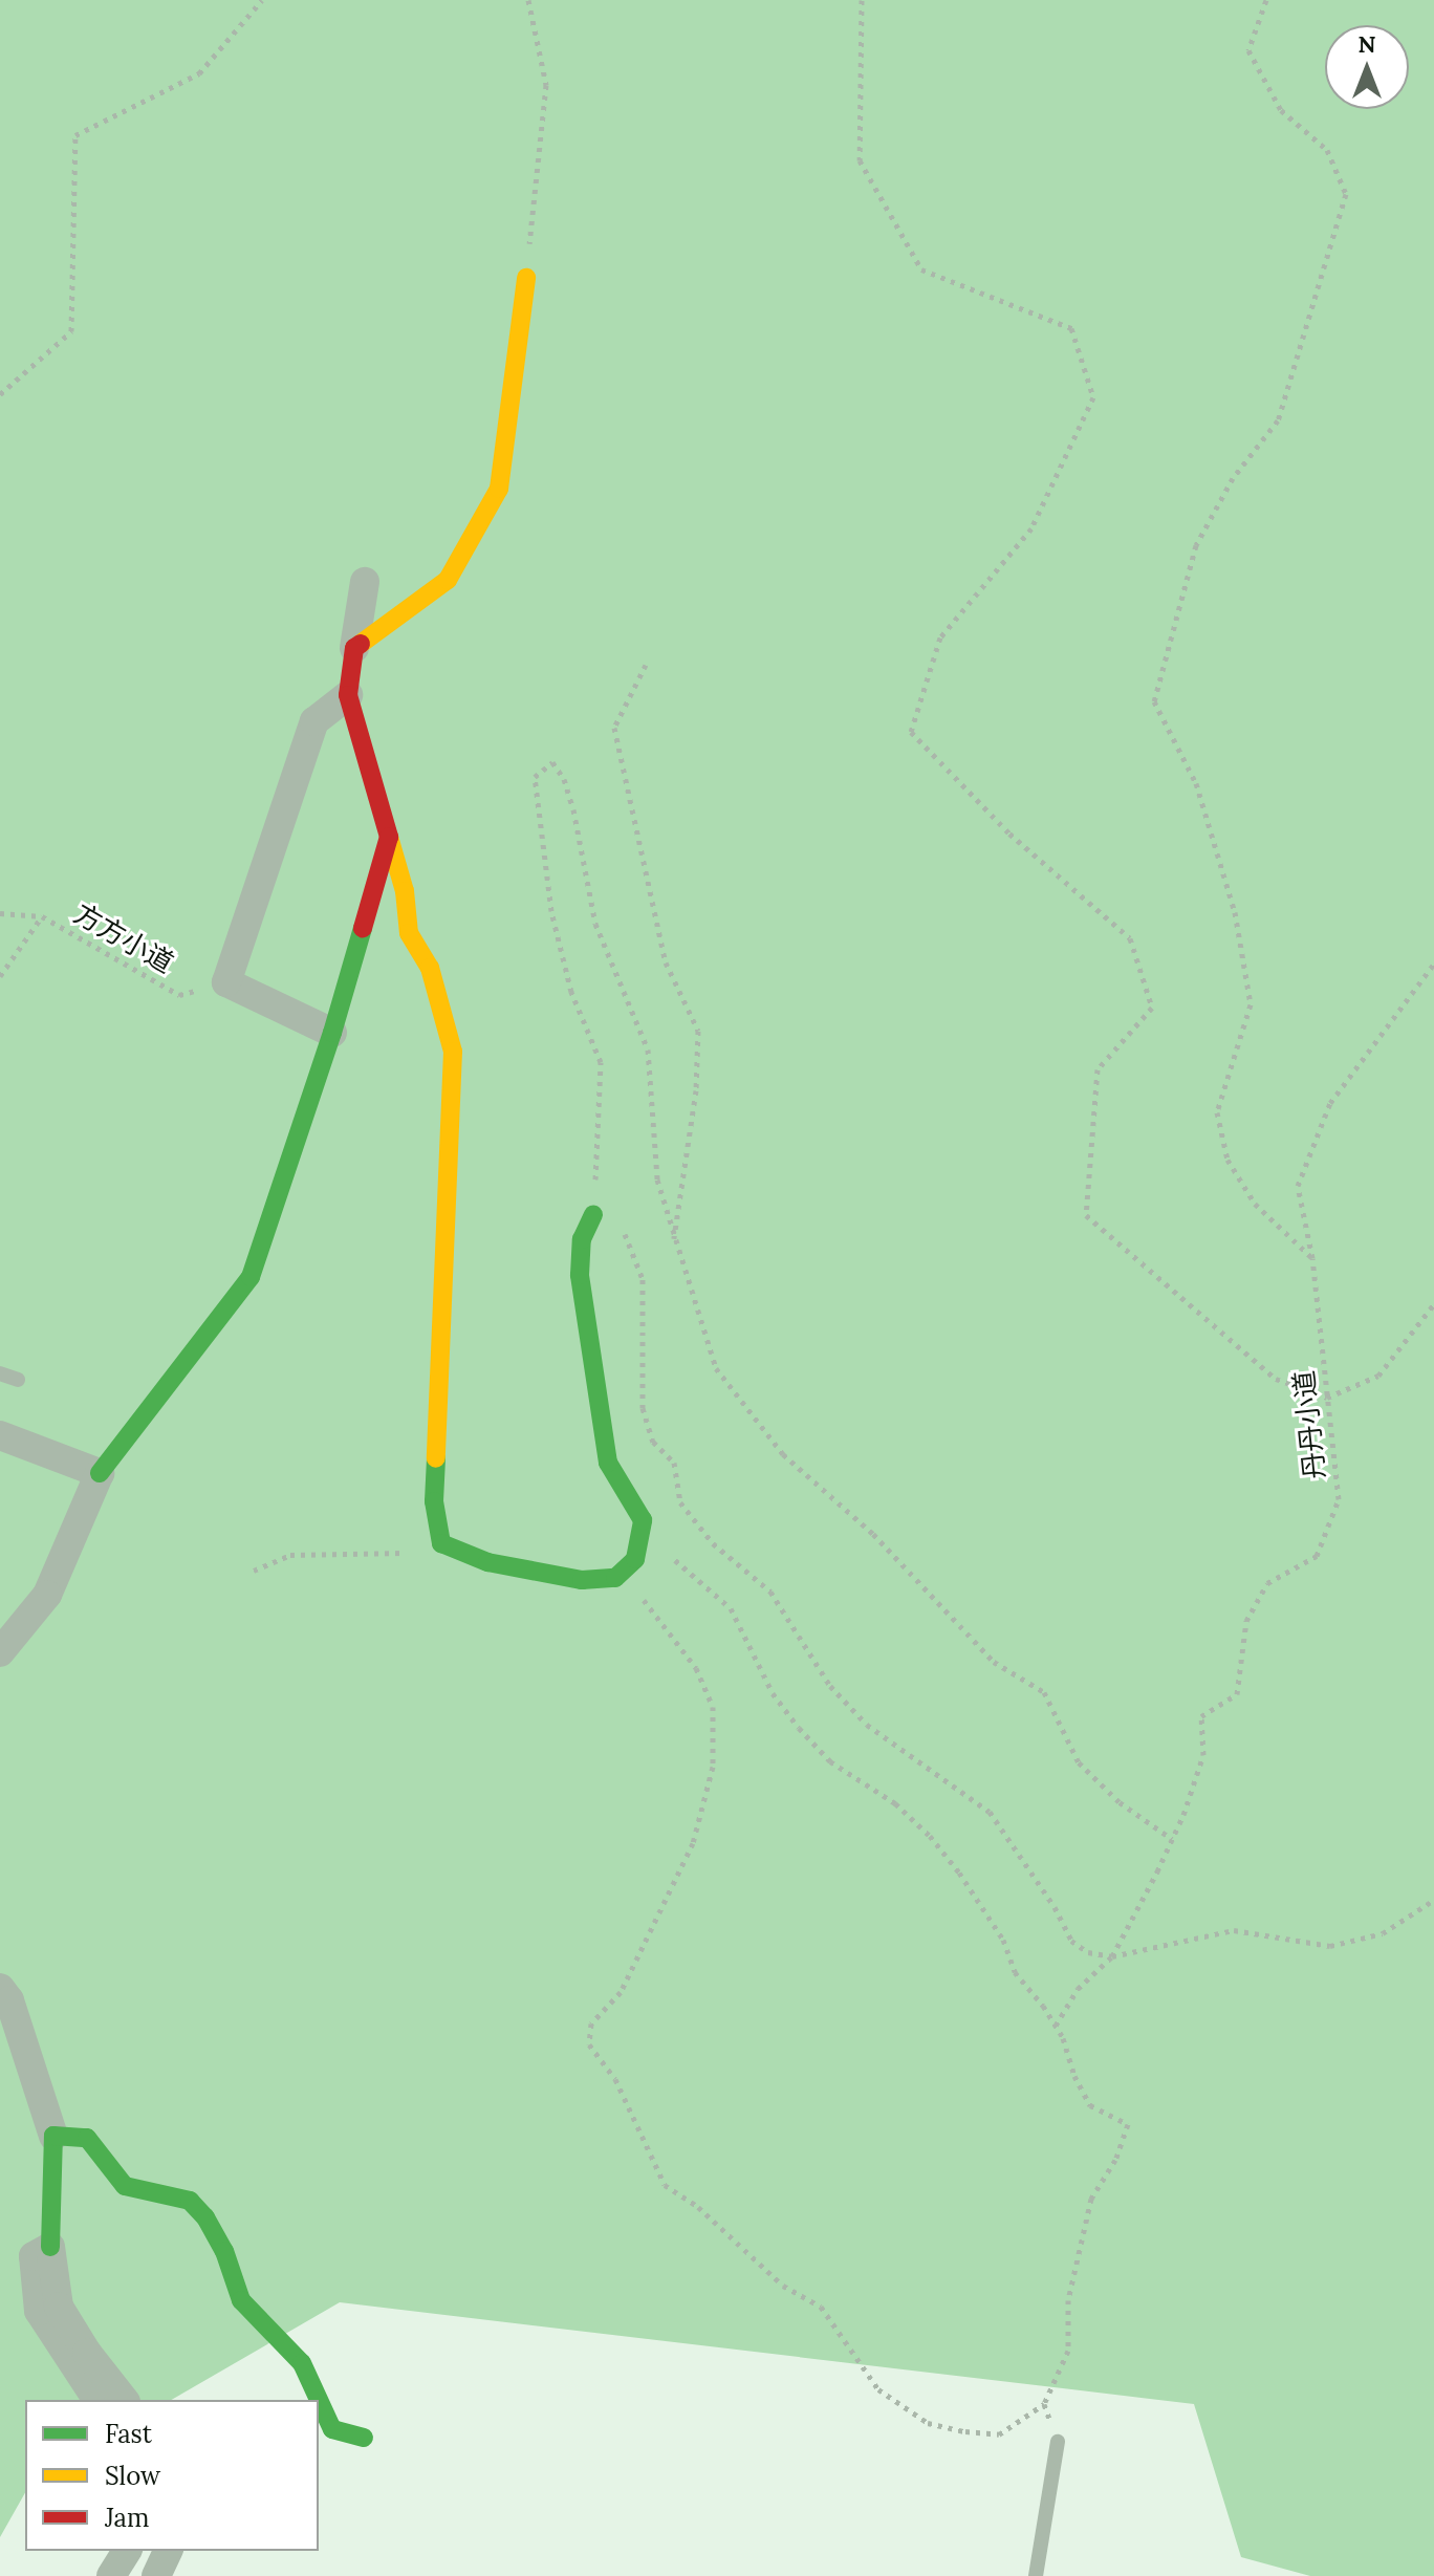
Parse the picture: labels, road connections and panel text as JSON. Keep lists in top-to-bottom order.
{
  "streets": {
    "path": ["方方小道", "丹丹小道"]
  },
  "legend": ["Fast", "Slow", "Jam"],
  "north": "top"
}
